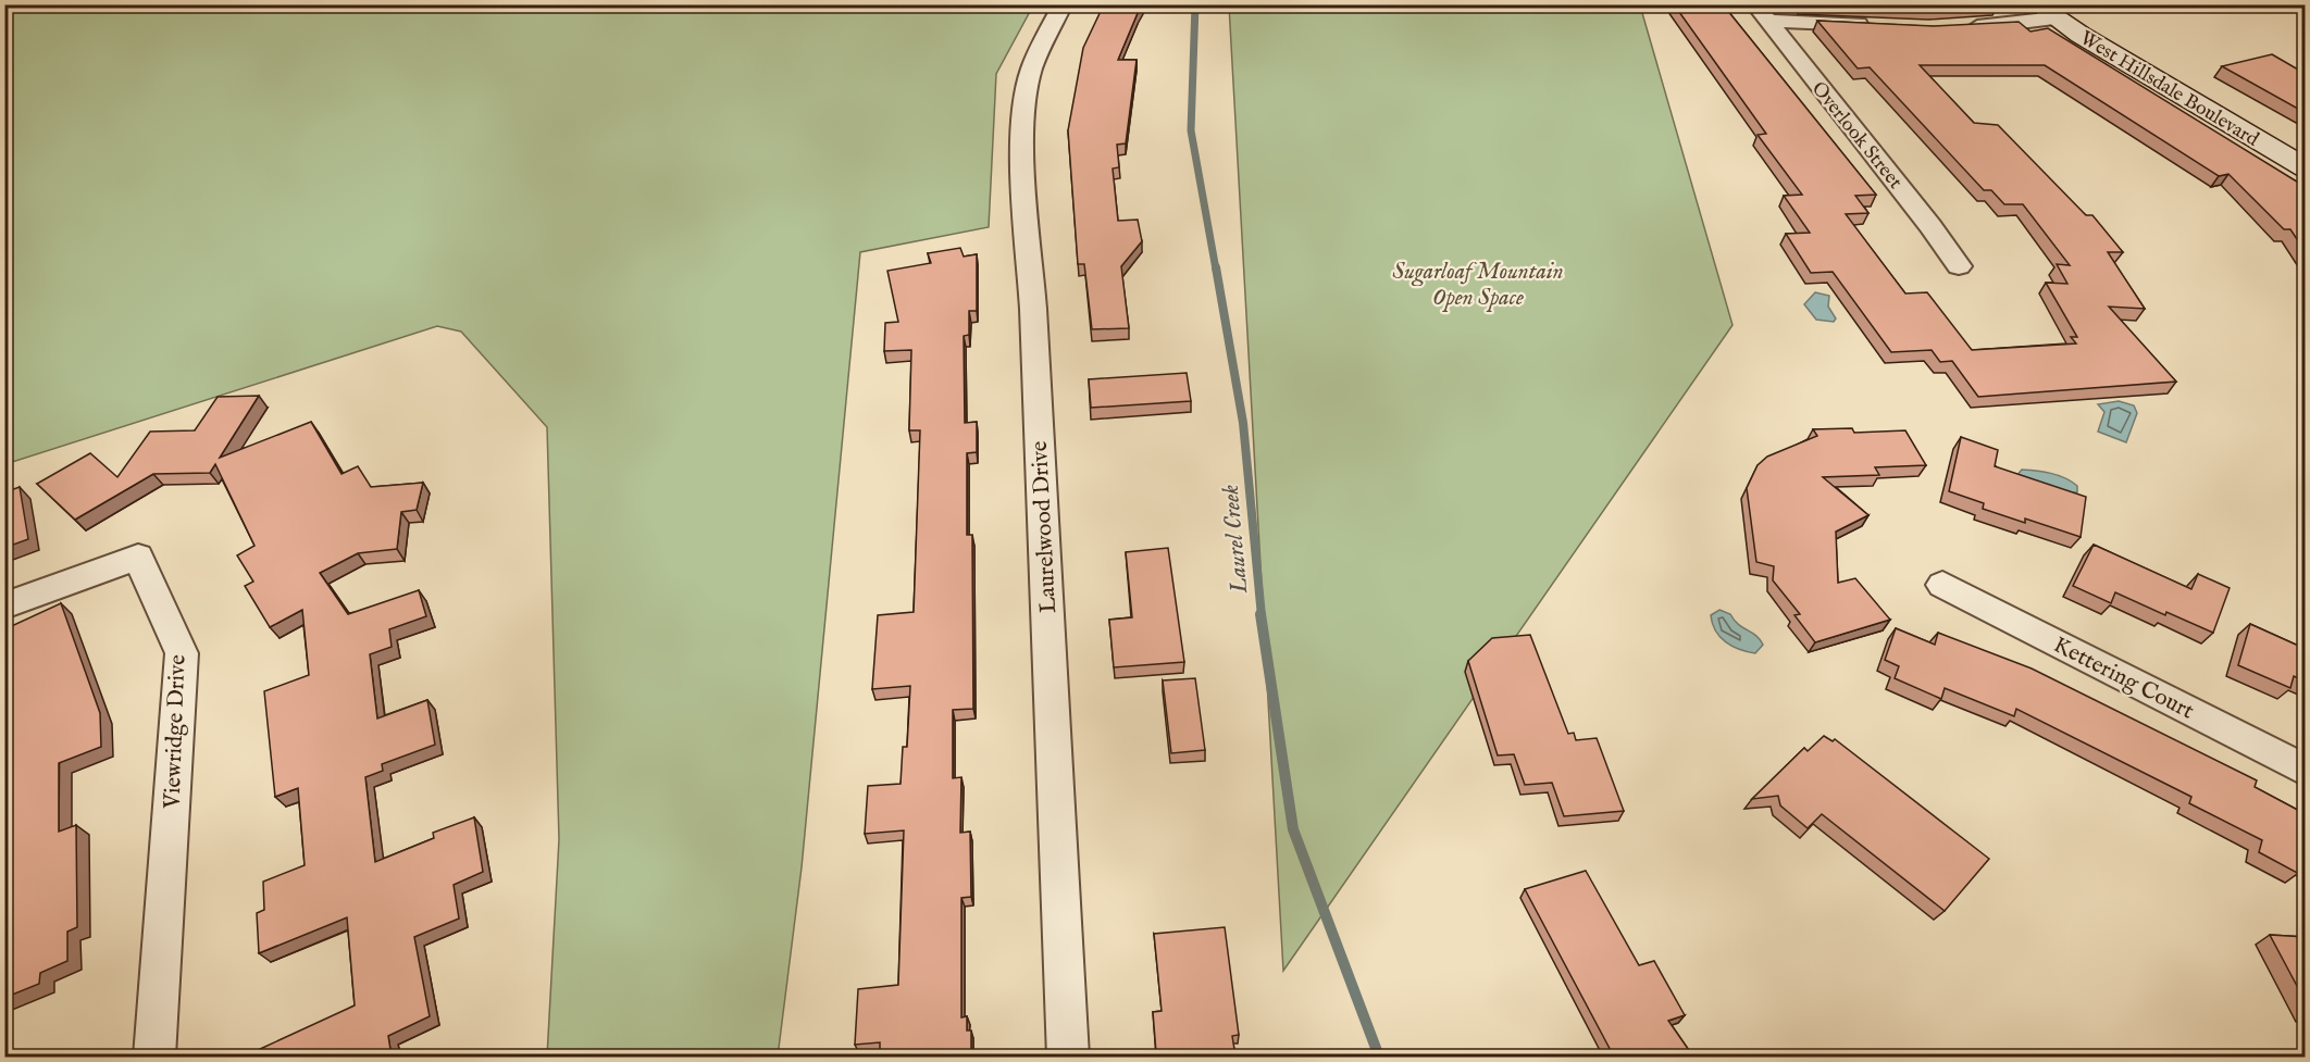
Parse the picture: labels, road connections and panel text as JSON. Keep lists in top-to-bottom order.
{
  "streets": {
    "main road": ["West Hillsdale Boulevard"],
    "street": [
      "Overlook Street",
      "Laurelwood Drive",
      "Kettering Court",
      "Viewridge Drive"
    ]
  },
  "water": ["Laurel Creek"],
  "parks": ["Sugarloaf Mountain Open Space"]
}
